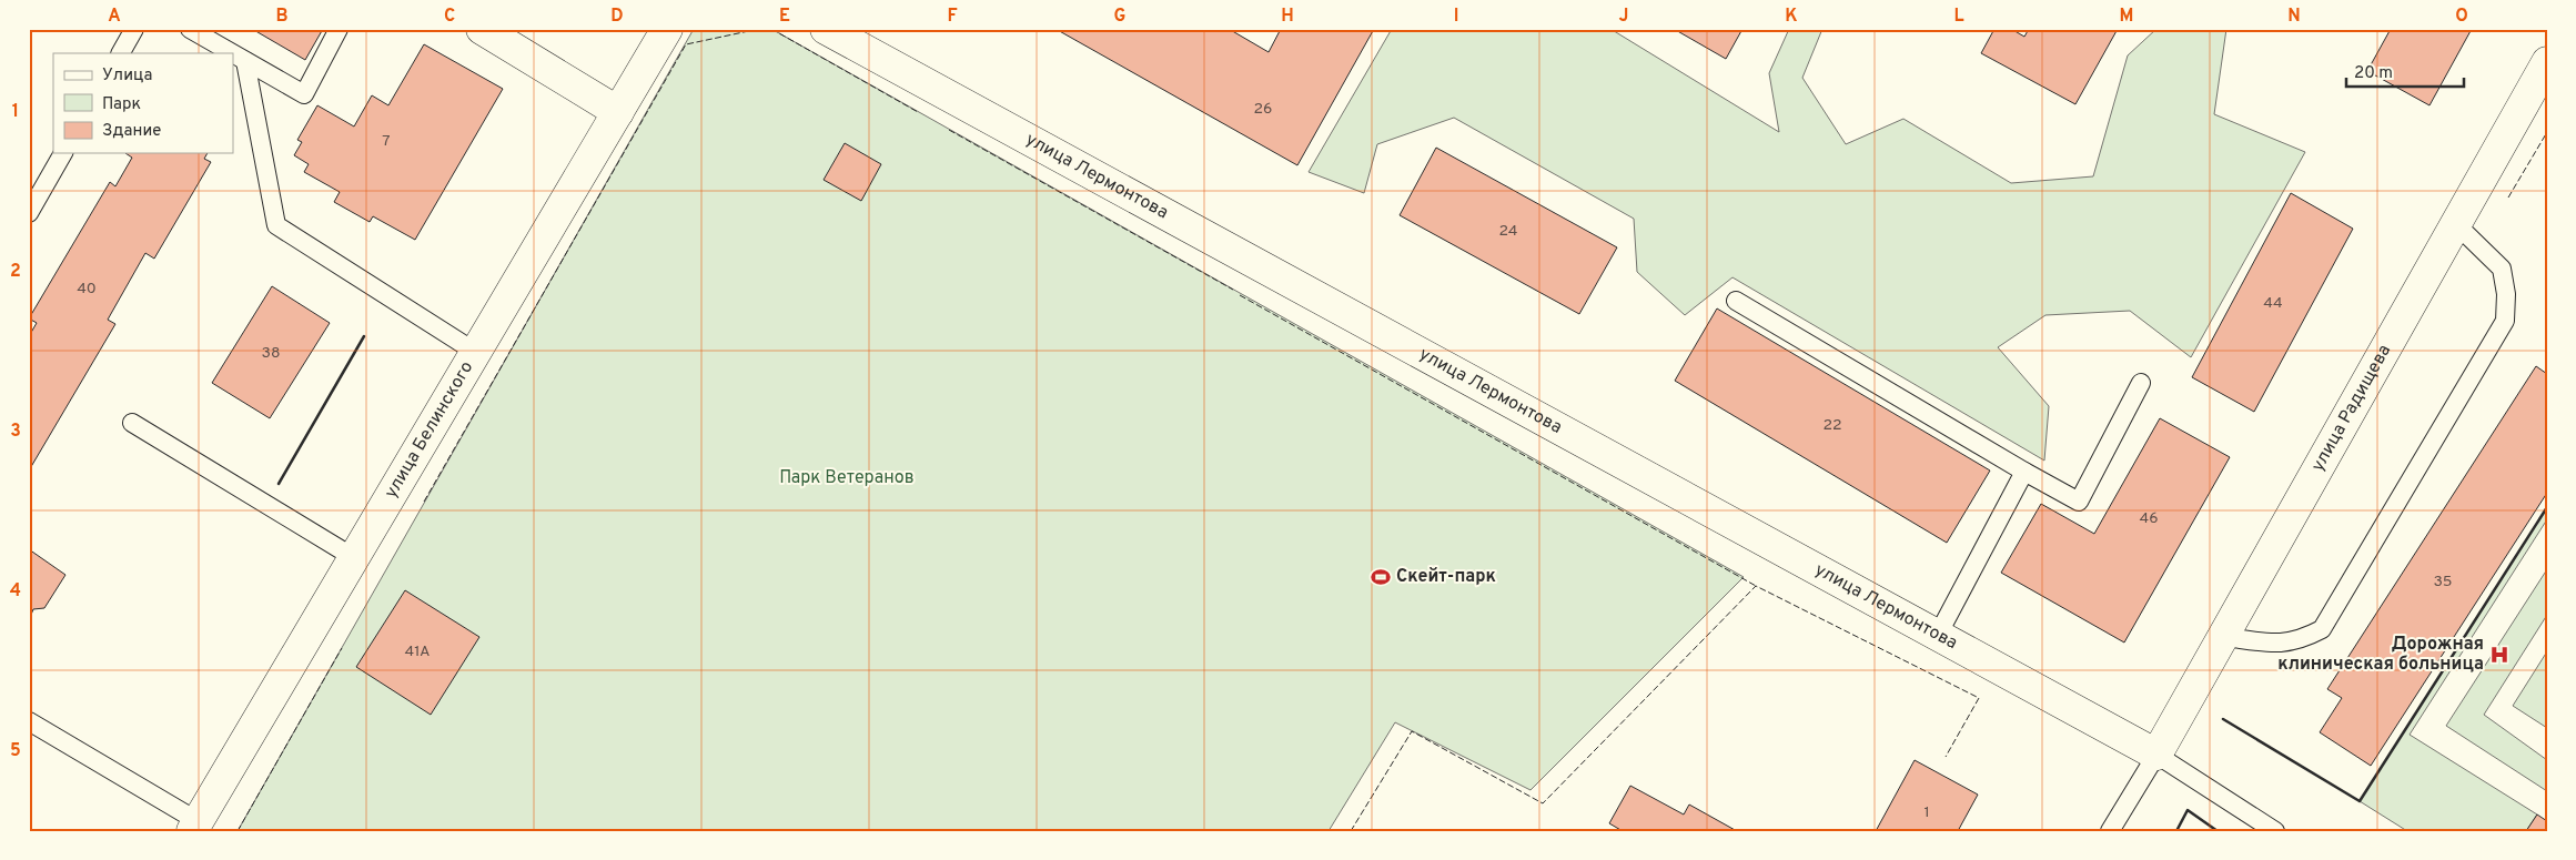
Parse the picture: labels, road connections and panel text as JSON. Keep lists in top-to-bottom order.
{
  "streets": {
    "street": ["улица Лермонтова", "улица Радищева", "улица Белинского"]
  },
  "crossings": [
    ["улица Лермонтова", "улица Радищева"]
  ],
  "parks": ["Парк Ветеранов"],
  "places": {
    "sports": ["Скейт-парк"],
    "hospital": ["Дорожная клиническая больница"]
  },
  "house_numbers": [
    "26",
    "7",
    "24",
    "40",
    "44",
    "38",
    "22",
    "46",
    "35",
    "41А",
    "1"
  ],
  "legend": ["Улица", "Парк", "Здание"],
  "scale_bar": "20 m",
  "grid": {
    "columns": [
      "A",
      "B",
      "C",
      "D",
      "E",
      "F",
      "G",
      "H",
      "I",
      "J",
      "K",
      "L",
      "M",
      "N",
      "O"
    ],
    "rows": [
      "1",
      "2",
      "3",
      "4",
      "5"
    ]
  }
}
